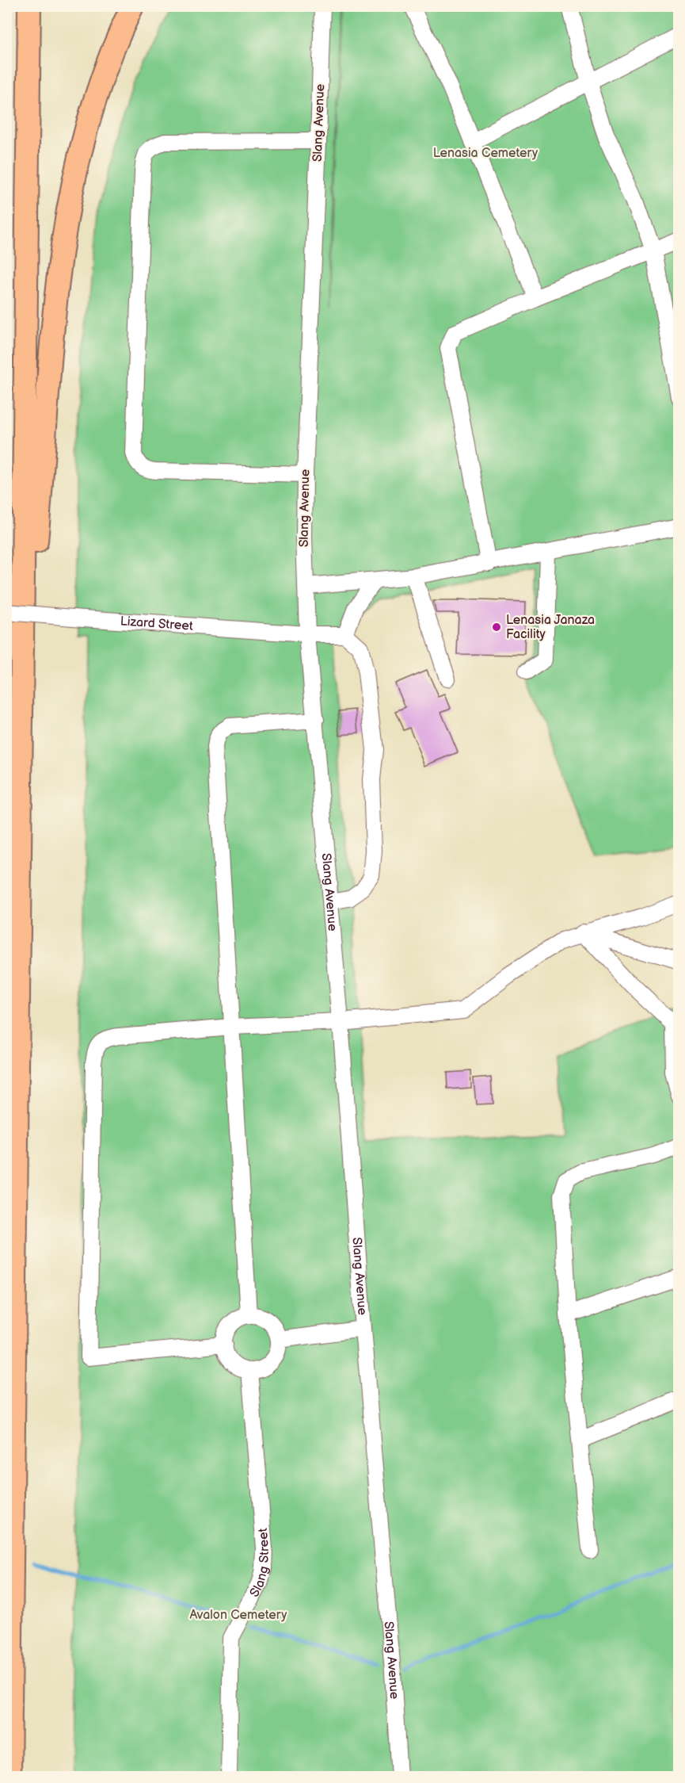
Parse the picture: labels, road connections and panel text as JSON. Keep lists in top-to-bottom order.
{
  "streets": {
    "lane": ["Slang Avenue", "Lizard Street", "Slang Street"]
  },
  "crossings": [
    ["Slang Avenue", "Lizard Street"]
  ],
  "parks": ["Lenasia Cemetery", "Avalon Cemetery"],
  "places": ["Lenasia Janaza Facility"]
}
